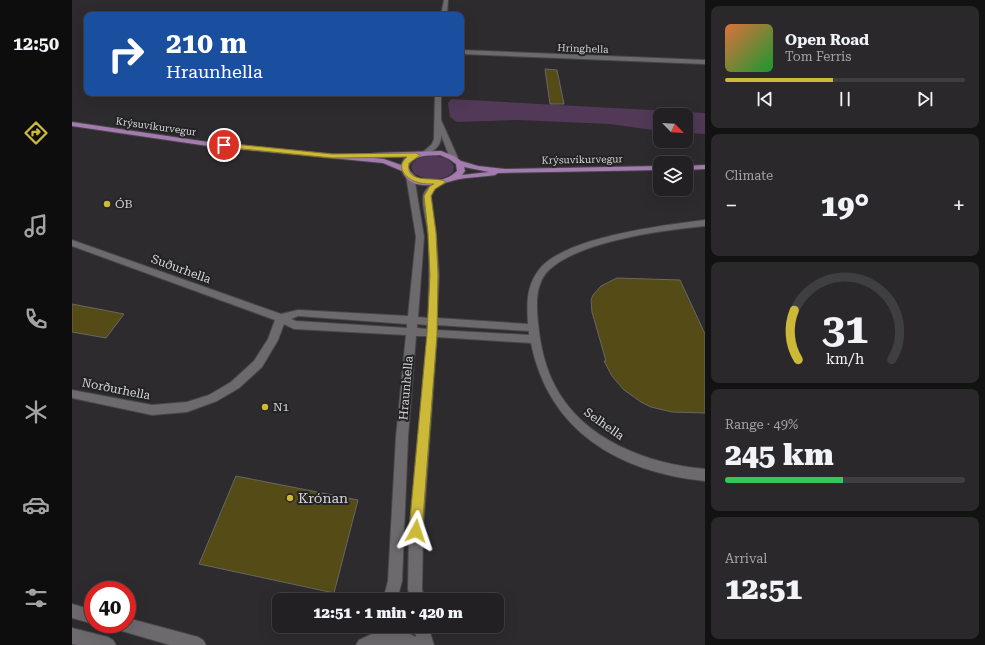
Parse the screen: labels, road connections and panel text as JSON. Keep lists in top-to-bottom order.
{
  "streets": {
    "main road": ["Krýsuvíkurvegur"],
    "street": [
      "Hringhella",
      "Suðurhella",
      "Hraunhella",
      "Norðurhella",
      "Selhella"
    ]
  },
  "crossings": [
    ["Krýsuvíkurvegur", "Hraunhella"],
    ["Suðurhella", "Hraunhella"],
    ["Suðurhella", "Norðurhella"]
  ],
  "places": ["ÓB", "N1", "Krónan"],
  "north": "bottom right",
  "page": {
    "tabs": "12:50",
    "turn": ["210 m", "Hraunhella"],
    "song": ["Open Road", "Tom Ferris"],
    "tile": [
      "Climate",
      ["Range · 49%", "245 km"],
      ["Arrival", "12:51"]
    ],
    "heat": ["−", "19°", "+"],
    "limit": "40",
    "trip": "12:51 · 1 min · 420 m",
    "gauge": ["31", "km/h"]
  }
}
